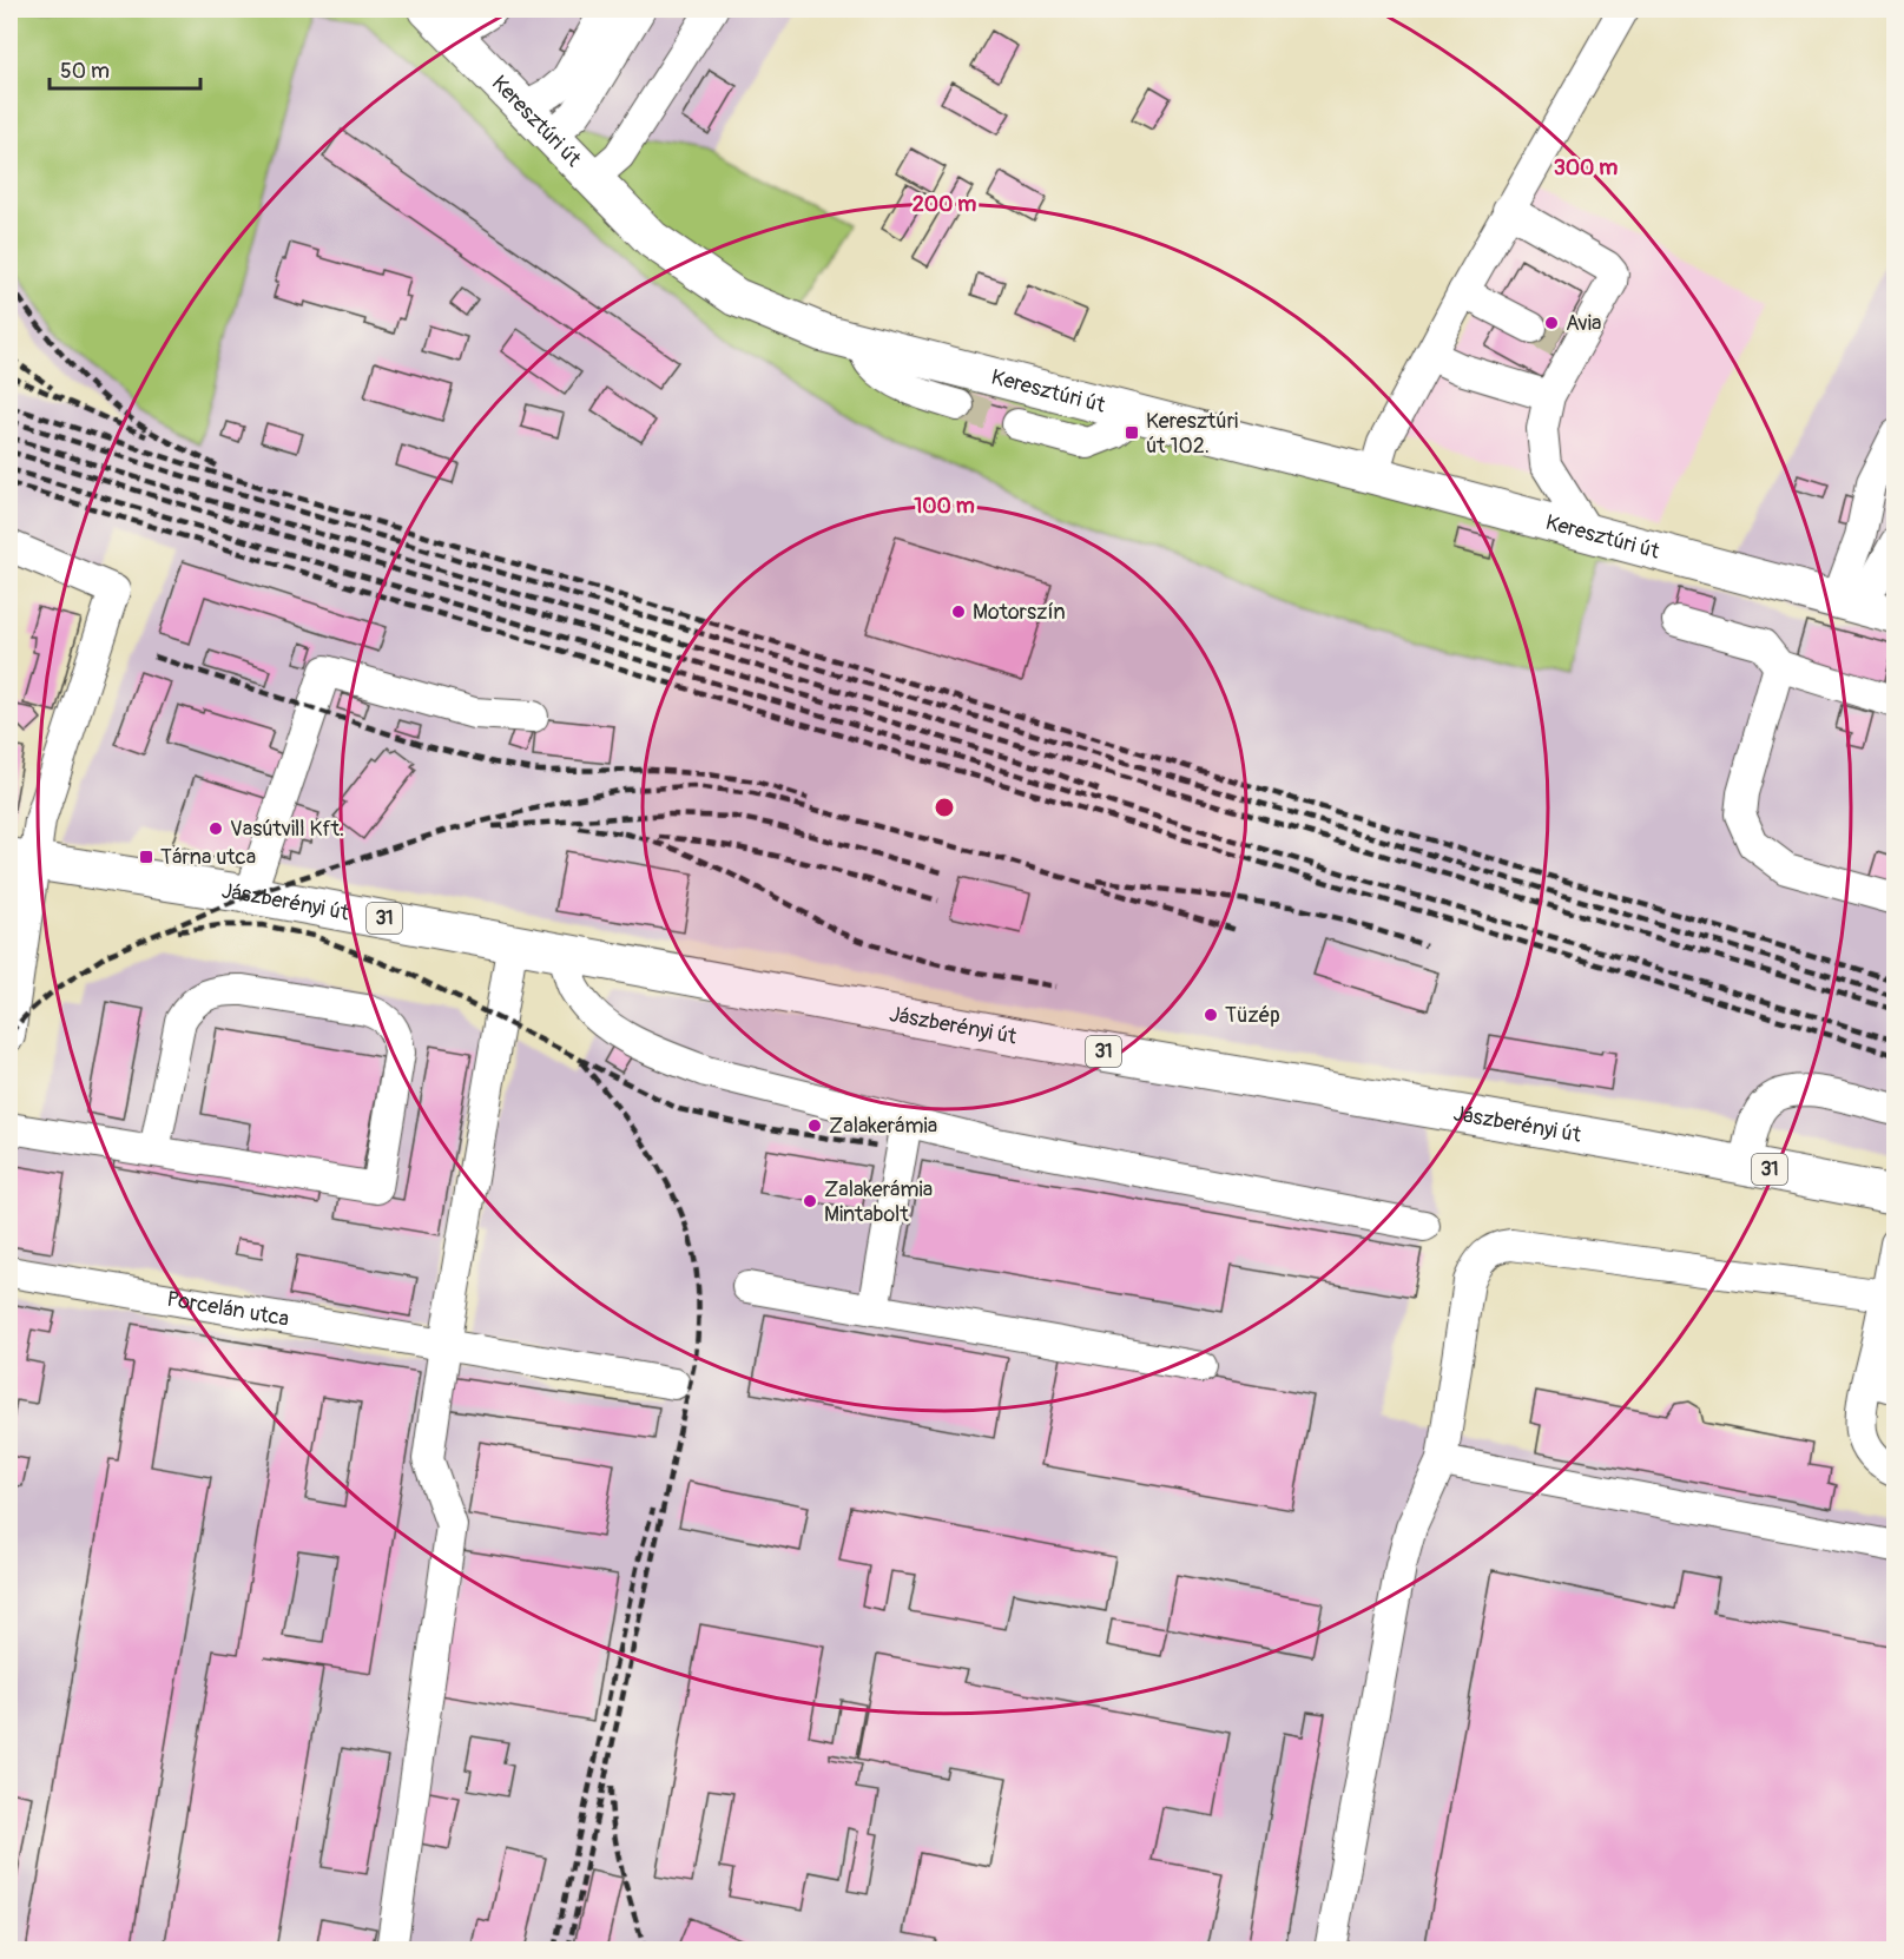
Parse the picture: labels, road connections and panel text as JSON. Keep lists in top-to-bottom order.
{
  "streets": {
    "main road": ["Keresztúri út", "Jászberényi út", "31"],
    "street": ["Porcelán utca"]
  },
  "places": {
    "other": [
      "Avia",
      "Motorszín",
      "Vasútvill Kft.",
      "Tüzép",
      "Zalakerámia",
      "Zalakerámia Mintabolt"
    ],
    "transit": ["Keresztúri út 102.", "Tárna utca"]
  },
  "scale_bar": "50 m",
  "rings": ["300 m", "200 m", "100 m"]
}
